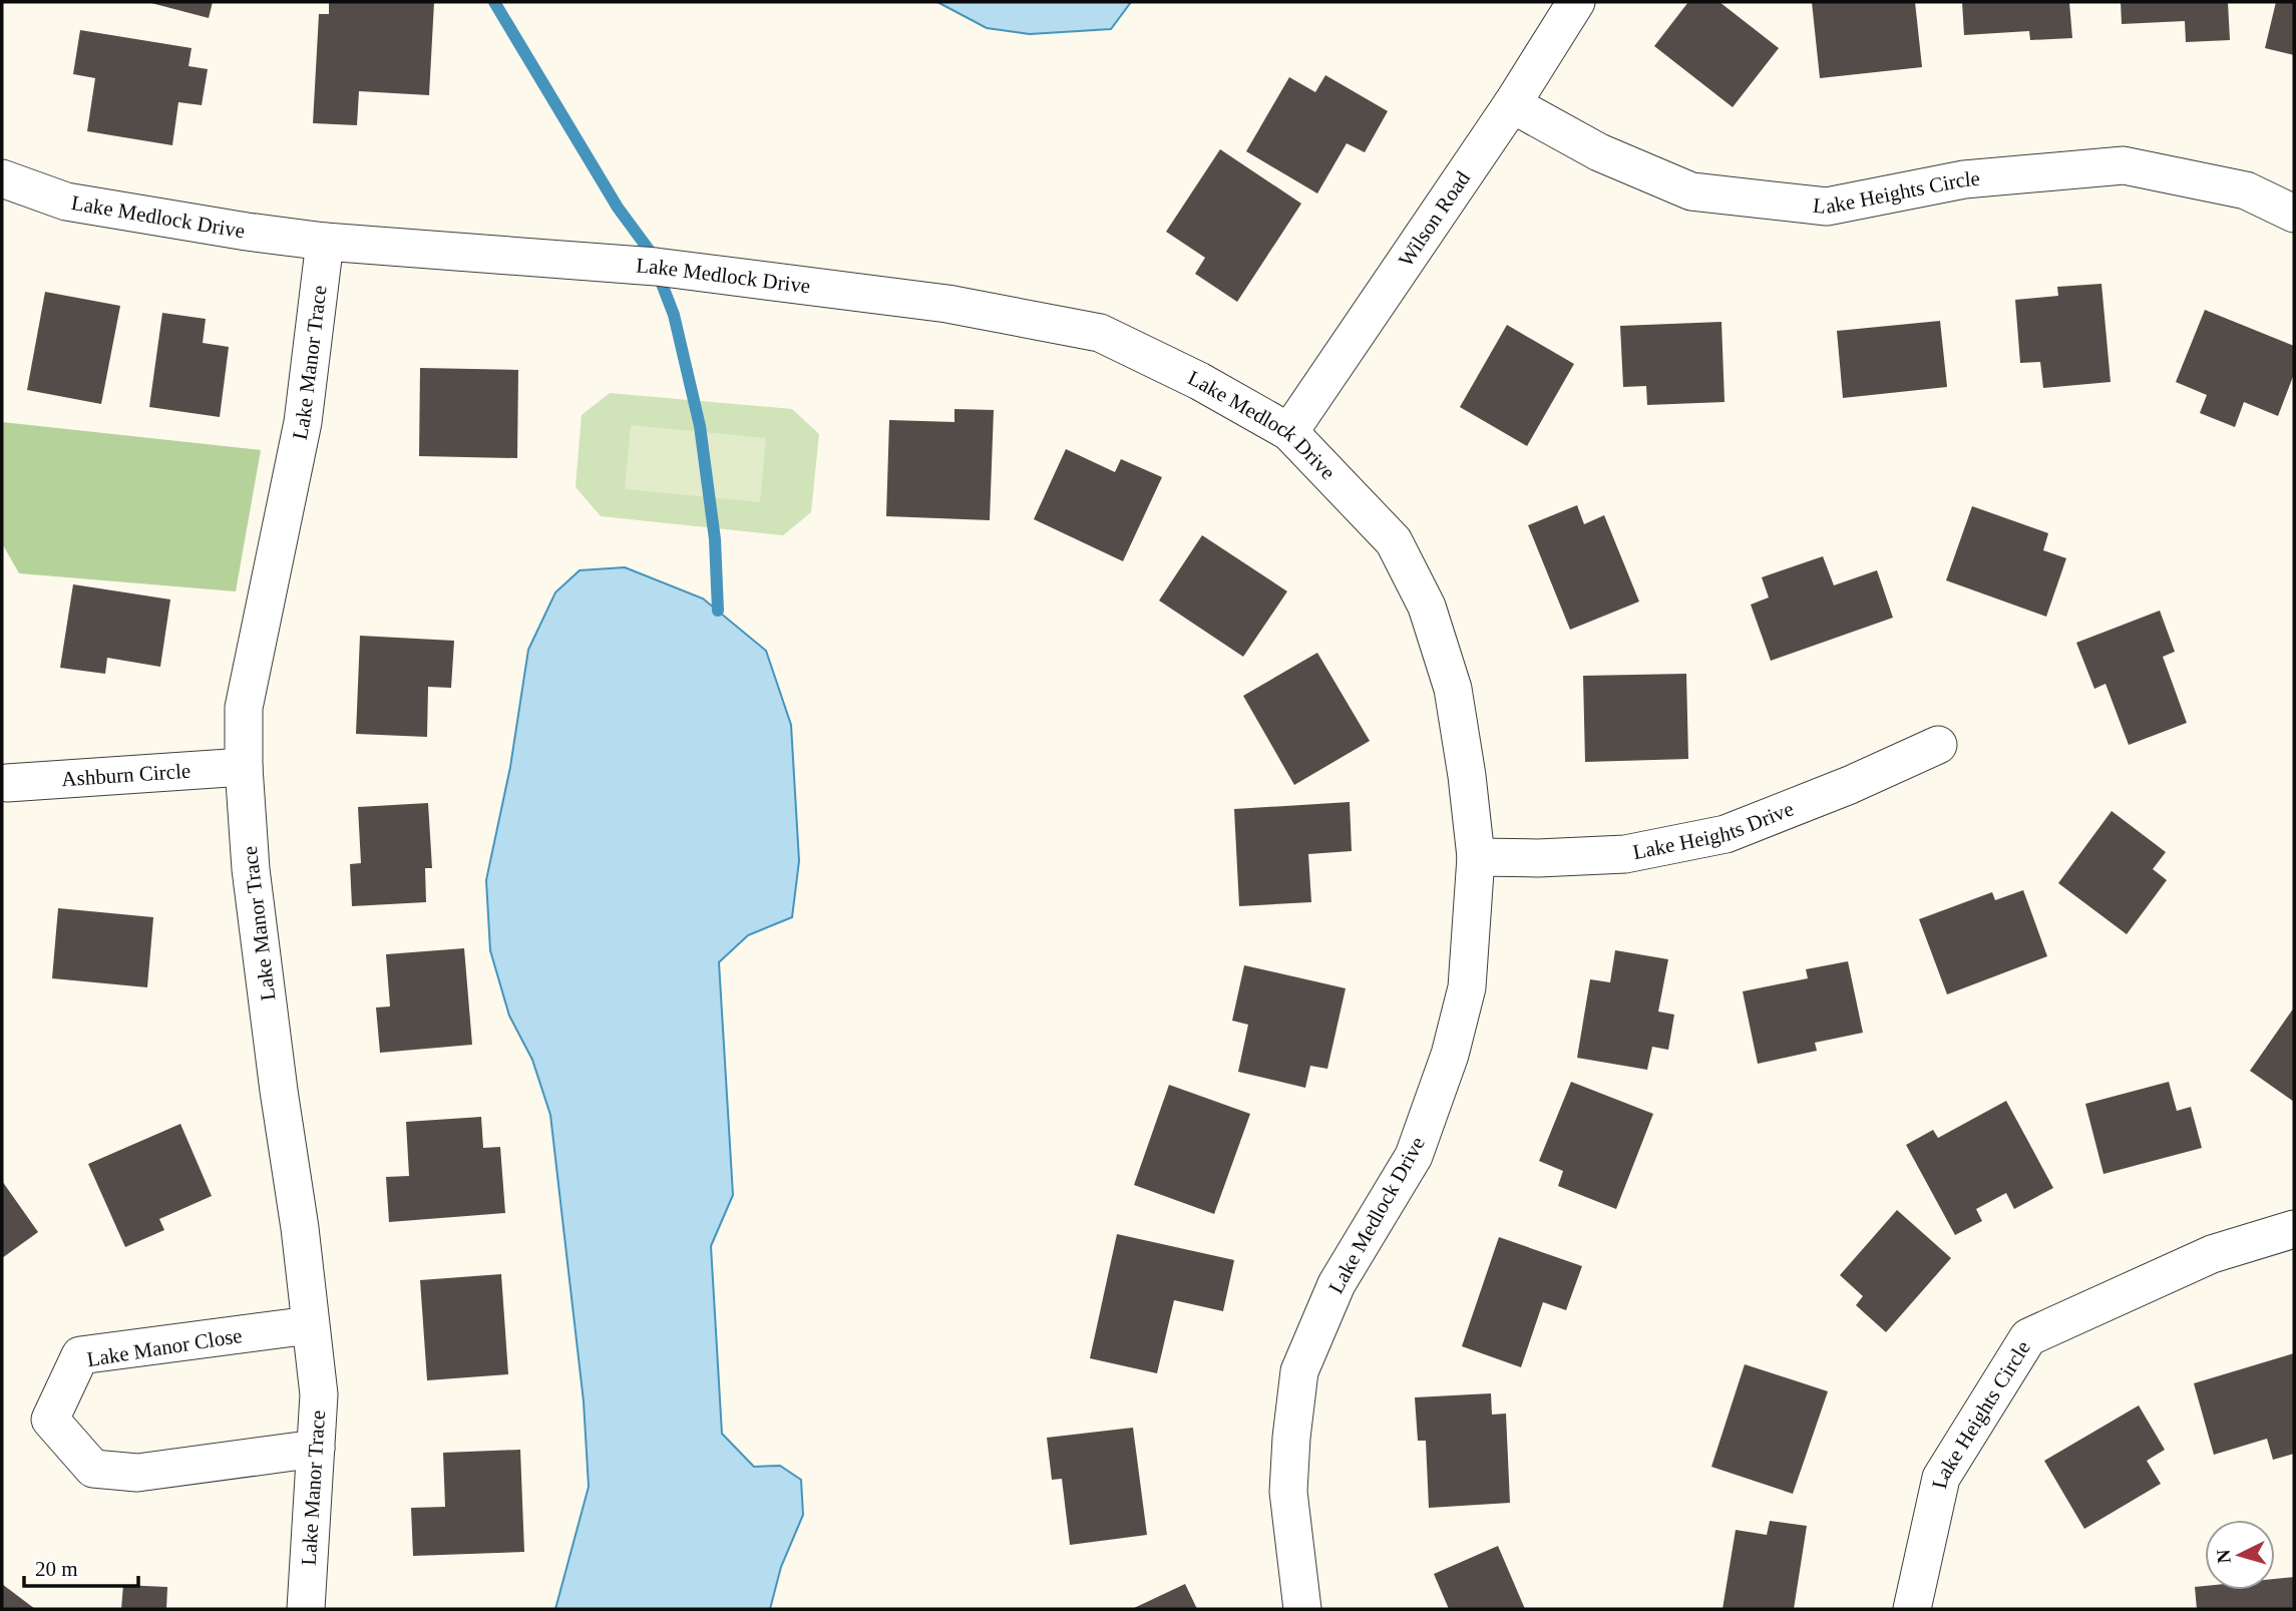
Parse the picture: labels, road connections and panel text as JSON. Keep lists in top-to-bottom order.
{
  "streets": {
    "street": [
      "Lake Heights Circle",
      "Lake Medlock Drive",
      "Wilson Road",
      "Lake Manor Trace",
      "Ashburn Circle",
      "Lake Heights Drive",
      "Lake Manor Close"
    ]
  },
  "crossings": [
    ["Lake Heights Circle", "Wilson Road"],
    ["Lake Medlock Drive", "Wilson Road"],
    ["Lake Medlock Drive", "Lake Manor Trace"],
    ["Lake Medlock Drive", "Lake Heights Drive"],
    ["Lake Manor Trace", "Ashburn Circle"],
    ["Lake Manor Trace", "Lake Manor Close"]
  ],
  "scale_bar": "20 m",
  "north": "left"
}
